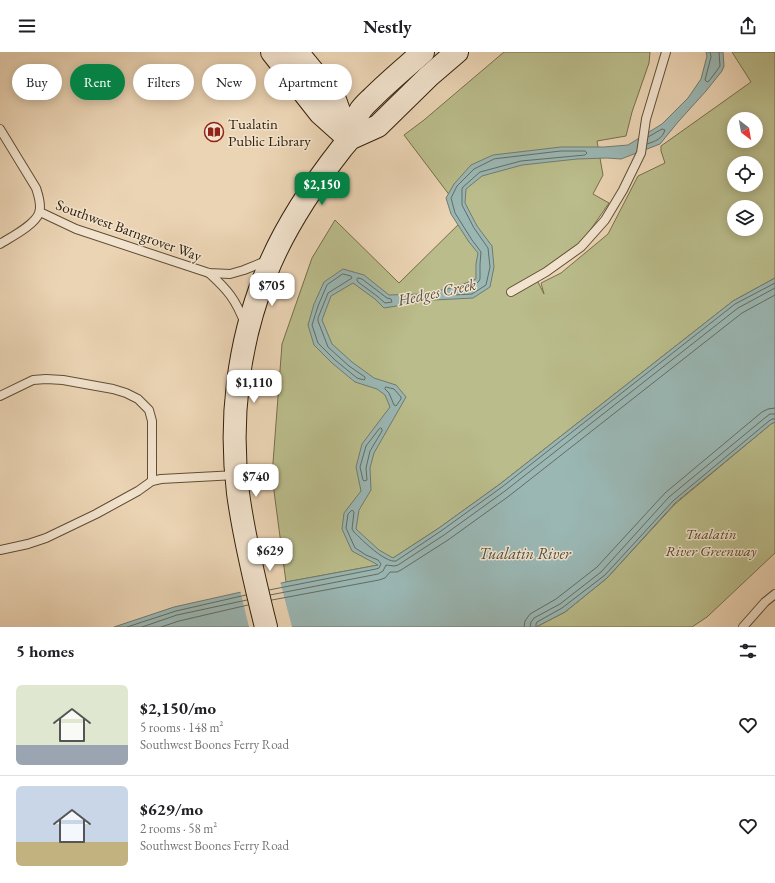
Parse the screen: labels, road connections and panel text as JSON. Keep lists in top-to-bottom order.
{
  "streets": {
    "lane": ["Southwest Barngrover Way"]
  },
  "water": ["Hedges Creek", "Tualatin River"],
  "parks": ["Tualatin River Greenway"],
  "places": {
    "library": ["Tualatin Public Library"]
  },
  "north": "bottom right",
  "page": {
    "header": "Nestly",
    "chip": [
      "Buy",
      "Rent",
      "Filters",
      "New",
      "Apartment"
    ],
    "price": [
      "$2,150",
      "$705",
      "$1,110",
      "$740",
      "$629"
    ],
    "heading": "5 homes",
    "list": [
      {
        "name": "$2,150/mo",
        "note": "5 rooms · 148 m² · Southwest Boones Ferry Road"
      },
      {
        "name": "$629/mo",
        "note": "2 rooms · 58 m² · Southwest Boones Ferry Road"
      }
    ]
  }
}
